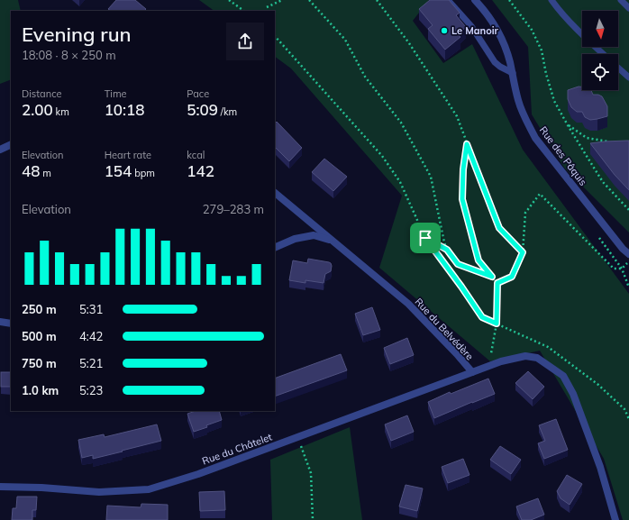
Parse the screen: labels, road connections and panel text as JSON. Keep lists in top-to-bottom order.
{
  "streets": {
    "street": ["Rue des Pâquis", "Rue du Belvédère", "Rue du Châtelet"]
  },
  "crossings": [
    ["Rue du Belvédère", "Rue du Châtelet"]
  ],
  "places": ["Le Manoir"],
  "north": "bottom",
  "page": {
    "heading": ["Evening run", "18:08 · 8 × 250 m"],
    "stats": [
      ["Distance", "2.00 km"],
      ["Time", "10:18"],
      ["Pace", "5:09 /km"],
      ["Elevation", "48 m"],
      ["Heart rate", "154 bpm"],
      ["kcal", "142"]
    ],
    "chart": ["Elevation", "279–283 m"],
    "list": [
      {
        "name": "250 m",
        "note": "5:31"
      },
      {
        "name": "500 m",
        "note": "4:42"
      },
      {
        "name": "750 m",
        "note": "5:21"
      },
      {
        "name": "1.0 km",
        "note": "5:23"
      }
    ]
  }
}
